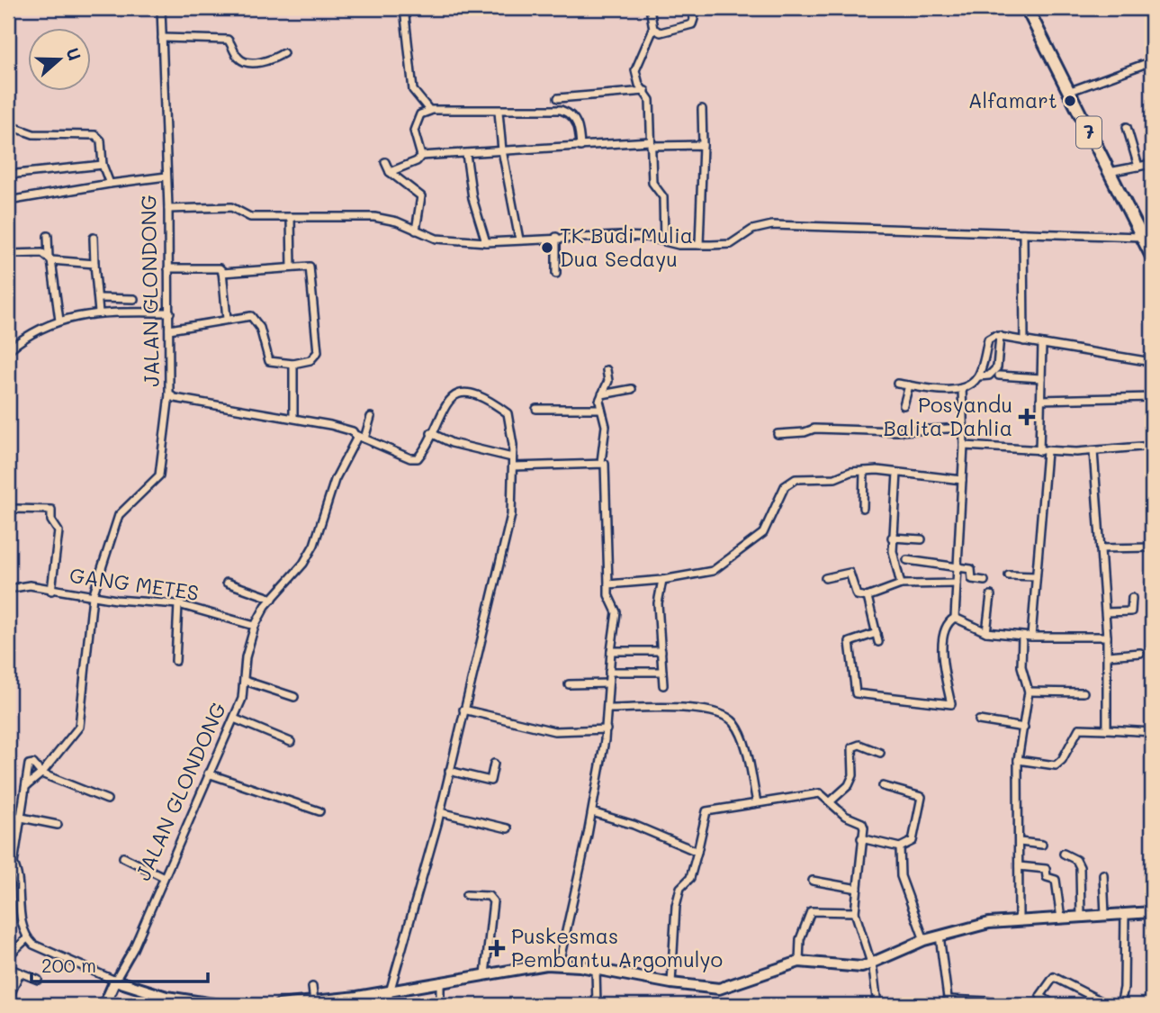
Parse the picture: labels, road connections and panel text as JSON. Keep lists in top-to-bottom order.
{
  "streets": {
    "highway": ["7"],
    "main road": ["JALAN GLONDONG"],
    "street": ["GANG METES"]
  },
  "crossings": [
    ["JALAN GLONDONG", "GANG METES"]
  ],
  "places": {
    "other": ["Alfamart", "TK Budi Mulia Dua Sedayu"],
    "health": ["Posyandu Balita Dahlia", "Puskesmas Pembantu Argomulyo"]
  },
  "scale_bar": "200 m",
  "north": "right"
}
